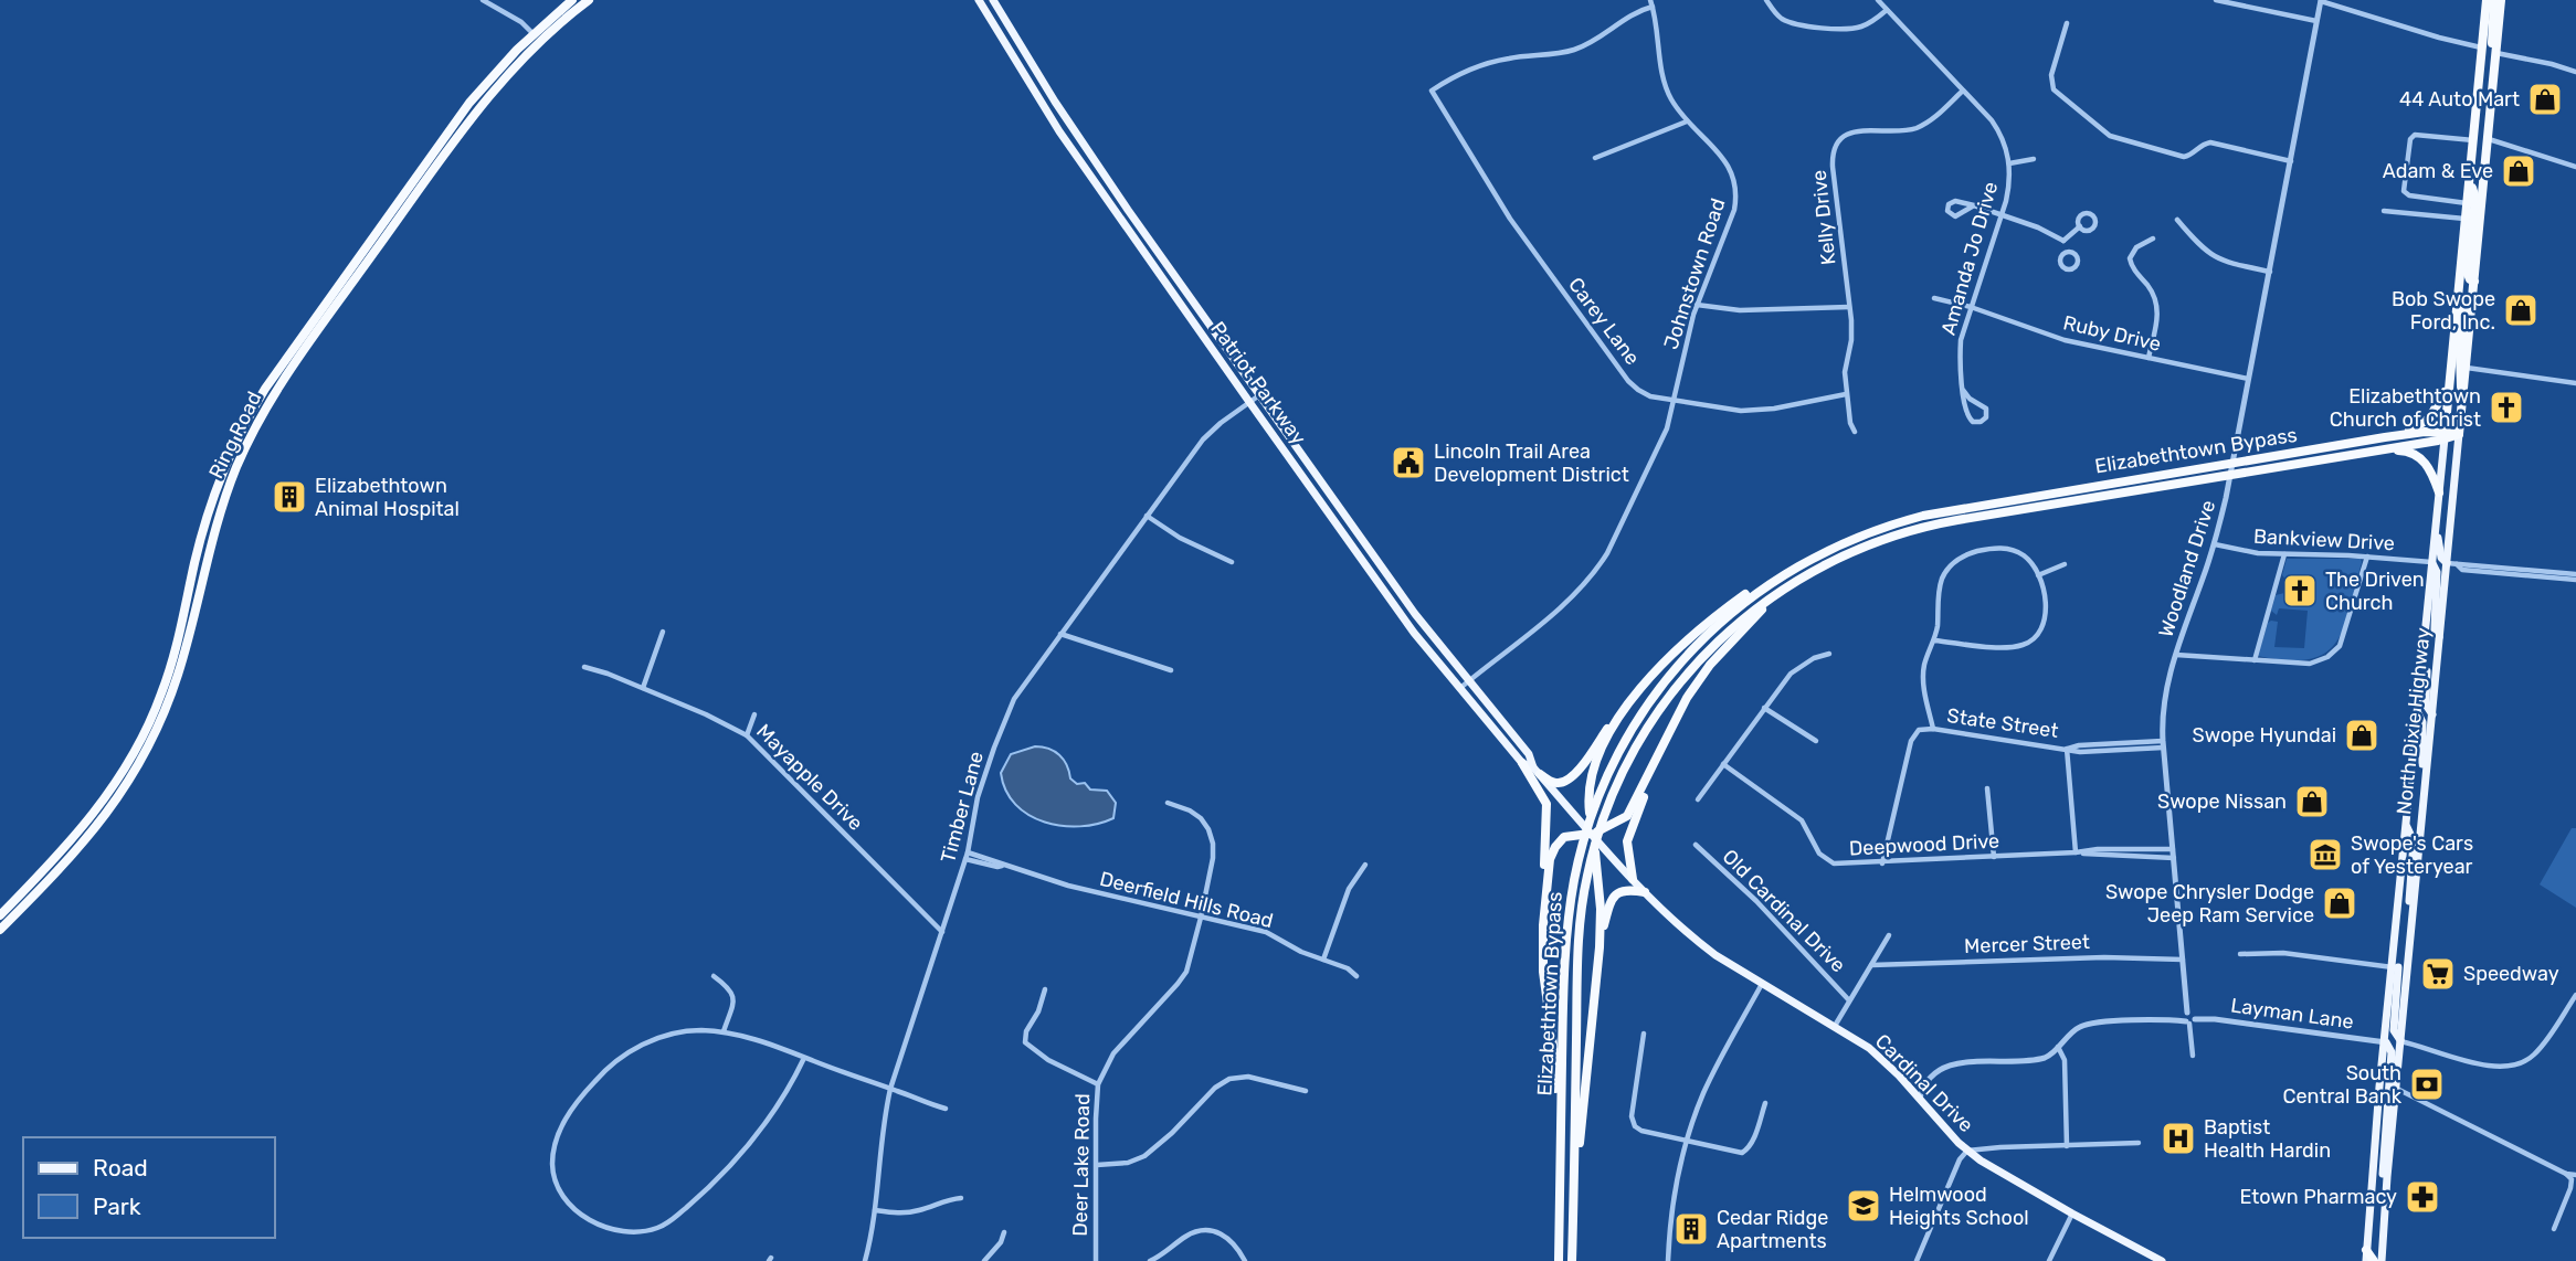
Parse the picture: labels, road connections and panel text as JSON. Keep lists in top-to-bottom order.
{
  "streets": {
    "highway": ["Ring Road", "Elizabethtown Bypass", "North Dixie Highway"],
    "main road": ["Patriot Parkway", "Cardinal Drive"],
    "street": [
      "Kelly Drive",
      "Amanda Jo Drive",
      "Johnstown Road",
      "Carey Lane",
      "Ruby Drive",
      "Bankview Drive",
      "Woodland Drive",
      "State Street",
      "Mayapple Drive",
      "Timber Lane",
      "Deepwood Drive",
      "Deerfield Hills Road",
      "Old Cardinal Drive",
      "Mercer Street",
      "Layman Lane",
      "Deer Lake Road"
    ]
  },
  "crossings": [
    ["Kelly Drive", "Amanda Jo Drive"],
    ["Kelly Drive", "Carey Lane"],
    ["Amanda Jo Drive", "Ruby Drive"],
    ["Johnstown Road", "Carey Lane"],
    ["Johnstown Road", "Patriot Parkway"],
    ["Ruby Drive", "Woodland Drive"],
    ["Patriot Parkway", "Timber Lane"],
    ["Patriot Parkway", "Cardinal Drive"],
    ["Elizabethtown Bypass", "North Dixie Highway"],
    ["Bankview Drive", "Woodland Drive"],
    ["Bankview Drive", "North Dixie Highway"],
    ["Woodland Drive", "State Street"],
    ["Woodland Drive", "Deepwood Drive"],
    ["Woodland Drive", "Mercer Street"],
    ["North Dixie Highway", "Layman Lane"],
    ["Mayapple Drive", "Timber Lane"],
    ["Timber Lane", "Deerfield Hills Road"],
    ["Deerfield Hills Road", "Deer Lake Road"],
    ["Layman Lane", "Cardinal Drive"]
  ],
  "places": {
    "shop": [
      "44 Auto Mart",
      "Adam & Eve",
      "Bob Swope Ford, Inc.",
      "Swope Hyundai",
      "Swope Nissan",
      "Swope Chrysler Dodge Jeep Ram Service"
    ],
    "church": ["Elizabethtown Church of Christ", "The Driven Church"],
    "public building": ["Lincoln Trail Area Development District"],
    "building": ["Elizabethtown Animal Hospital", "Cedar Ridge Apartments"],
    "museum": ["Swope's Cars of Yesteryear"],
    "supermarket": ["Speedway"],
    "bank": ["South Central Bank"],
    "hospital": ["Baptist Health Hardin"],
    "pharmacy": ["Etown Pharmacy"],
    "school or university": ["Helmwood Heights School"]
  },
  "legend": ["Road", "Park"]
}
